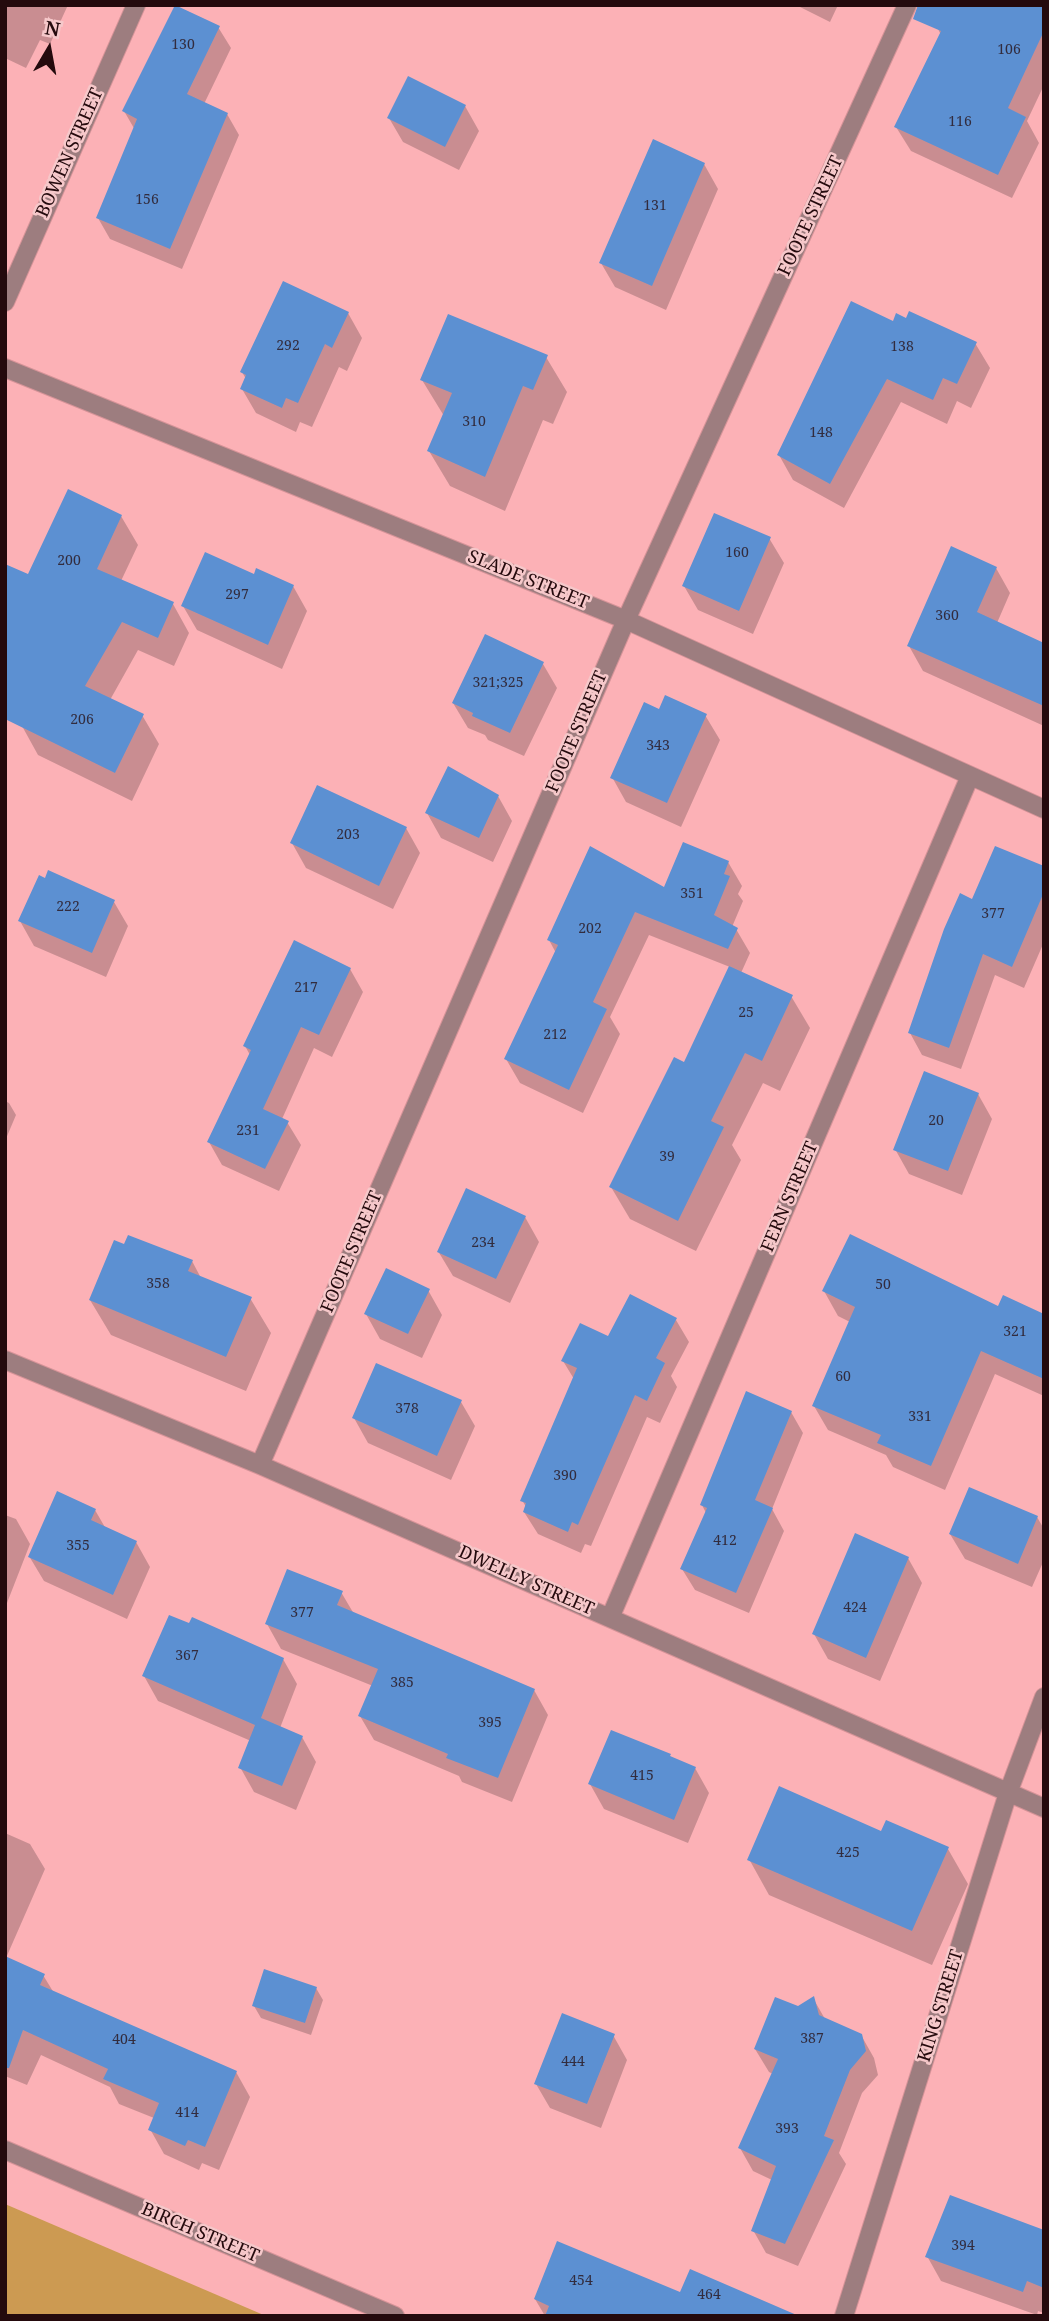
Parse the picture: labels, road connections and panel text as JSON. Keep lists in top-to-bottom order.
{
  "streets": {
    "street": [
      "BOWEN STREET",
      "FOOTE STREET",
      "SLADE STREET",
      "FERN STREET",
      "DWELLY STREET",
      "KING STREET",
      "BIRCH STREET"
    ]
  },
  "crossings": [
    ["FOOTE STREET", "SLADE STREET"],
    ["FOOTE STREET", "DWELLY STREET"],
    ["SLADE STREET", "FERN STREET"],
    ["FERN STREET", "DWELLY STREET"],
    ["DWELLY STREET", "KING STREET"]
  ],
  "house_numbers": [
    "130",
    "106",
    "116",
    "156",
    "131",
    "292",
    "138",
    "310",
    "148",
    "160",
    "200",
    "297",
    "360",
    "321;325",
    "206",
    "343",
    "203",
    "351",
    "222",
    "377",
    "202",
    "217",
    "25",
    "212",
    "20",
    "231",
    "39",
    "234",
    "358",
    "50",
    "321",
    "60",
    "378",
    "331",
    "390",
    "412",
    "355",
    "424",
    "377",
    "367",
    "385",
    "395",
    "415",
    "425",
    "387",
    "404",
    "444",
    "414",
    "393",
    "394",
    "454",
    "464"
  ],
  "north": "top"
}
